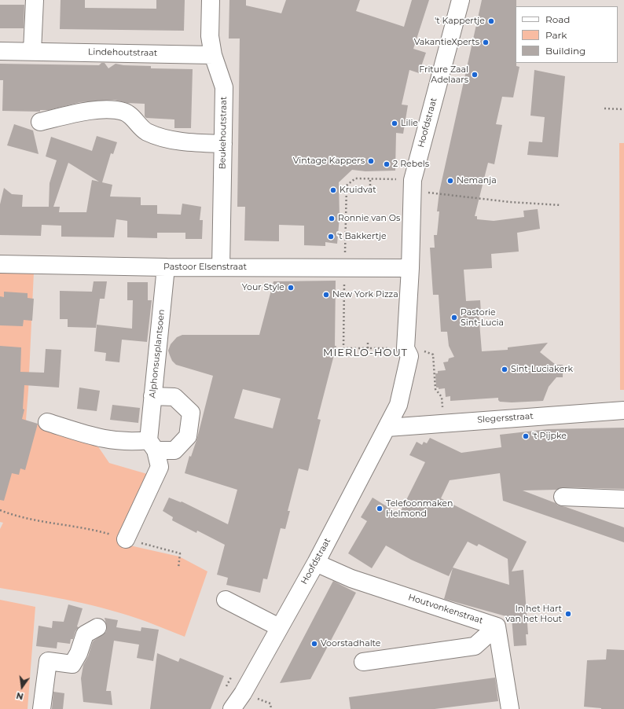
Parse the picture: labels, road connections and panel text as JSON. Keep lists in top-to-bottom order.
{
  "streets": {
    "street": [
      "Lindehoutstraat",
      "Hoofdstraat",
      "Beukehoutstraat",
      "Pastoor Elsenstraat",
      "Alphonsusplantsoen",
      "Slegersstraat",
      "Houtvonkenstraat"
    ]
  },
  "crossings": [
    ["Lindehoutstraat", "Beukehoutstraat"],
    ["Hoofdstraat", "Pastoor Elsenstraat"],
    ["Hoofdstraat", "Slegersstraat"],
    ["Hoofdstraat", "Houtvonkenstraat"],
    ["Beukehoutstraat", "Pastoor Elsenstraat"],
    ["Pastoor Elsenstraat", "Alphonsusplantsoen"]
  ],
  "districts": ["MIERLO-HOUT"],
  "places": [
    "'t Kappertje",
    "VakantieXperts",
    "Friture Zaal Adelaars",
    "Lilie",
    "Vintage Kappers",
    "2 Rebels",
    "Nemanja",
    "Kruidvat",
    "Ronnie van Os",
    "'t Bakkertje",
    "Your Style",
    "New York Pizza",
    "Pastorie Sint-Lucia",
    "Sint-Luciakerk",
    "'t Pijpke",
    "Telefoonmaken Helmond",
    "In het Hart van het Hout",
    "Voorstadhalte"
  ],
  "legend": ["Road", "Park", "Building"],
  "north": "bottom"
}
